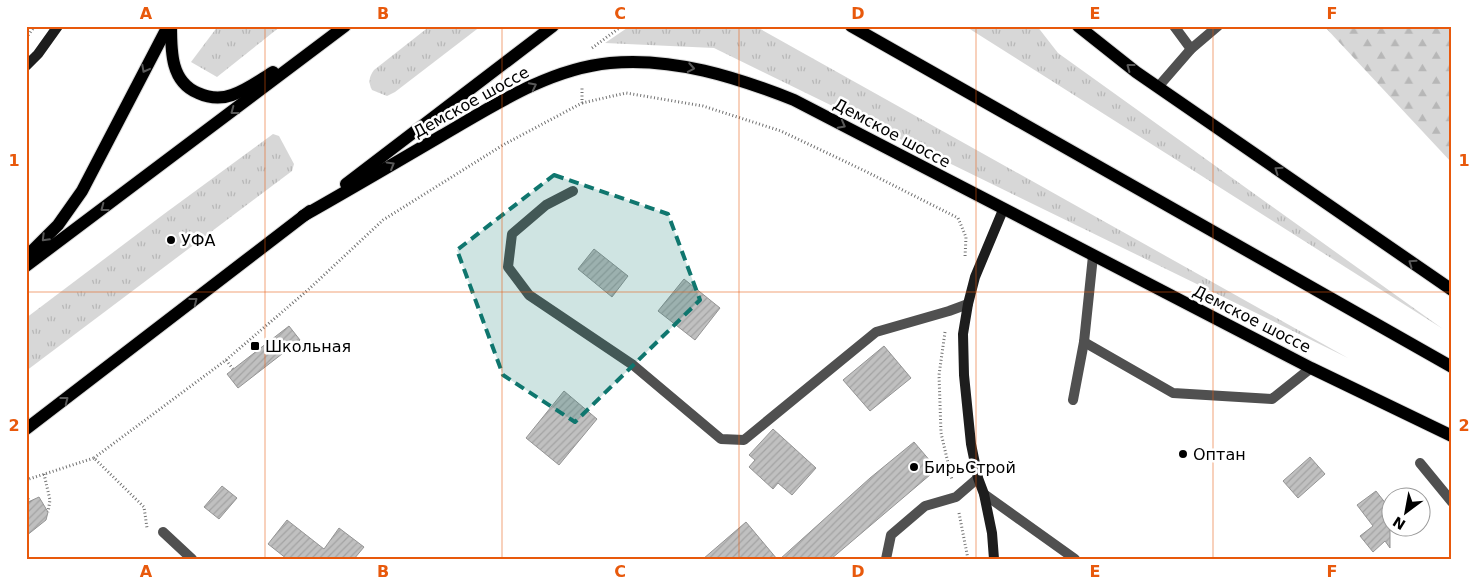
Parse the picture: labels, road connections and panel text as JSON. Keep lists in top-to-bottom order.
{
  "streets": {
    "main road": ["Демское шоссе"]
  },
  "one_way": ["Демское шоссе"],
  "places": {
    "other": ["УФА", "Оптан", "БирьСтрой"],
    "transit": ["Школьная"]
  },
  "north": "bottom left",
  "grid": {
    "columns": [
      "A",
      "B",
      "C",
      "D",
      "E",
      "F"
    ],
    "rows": ["1", "2"]
  }
}
